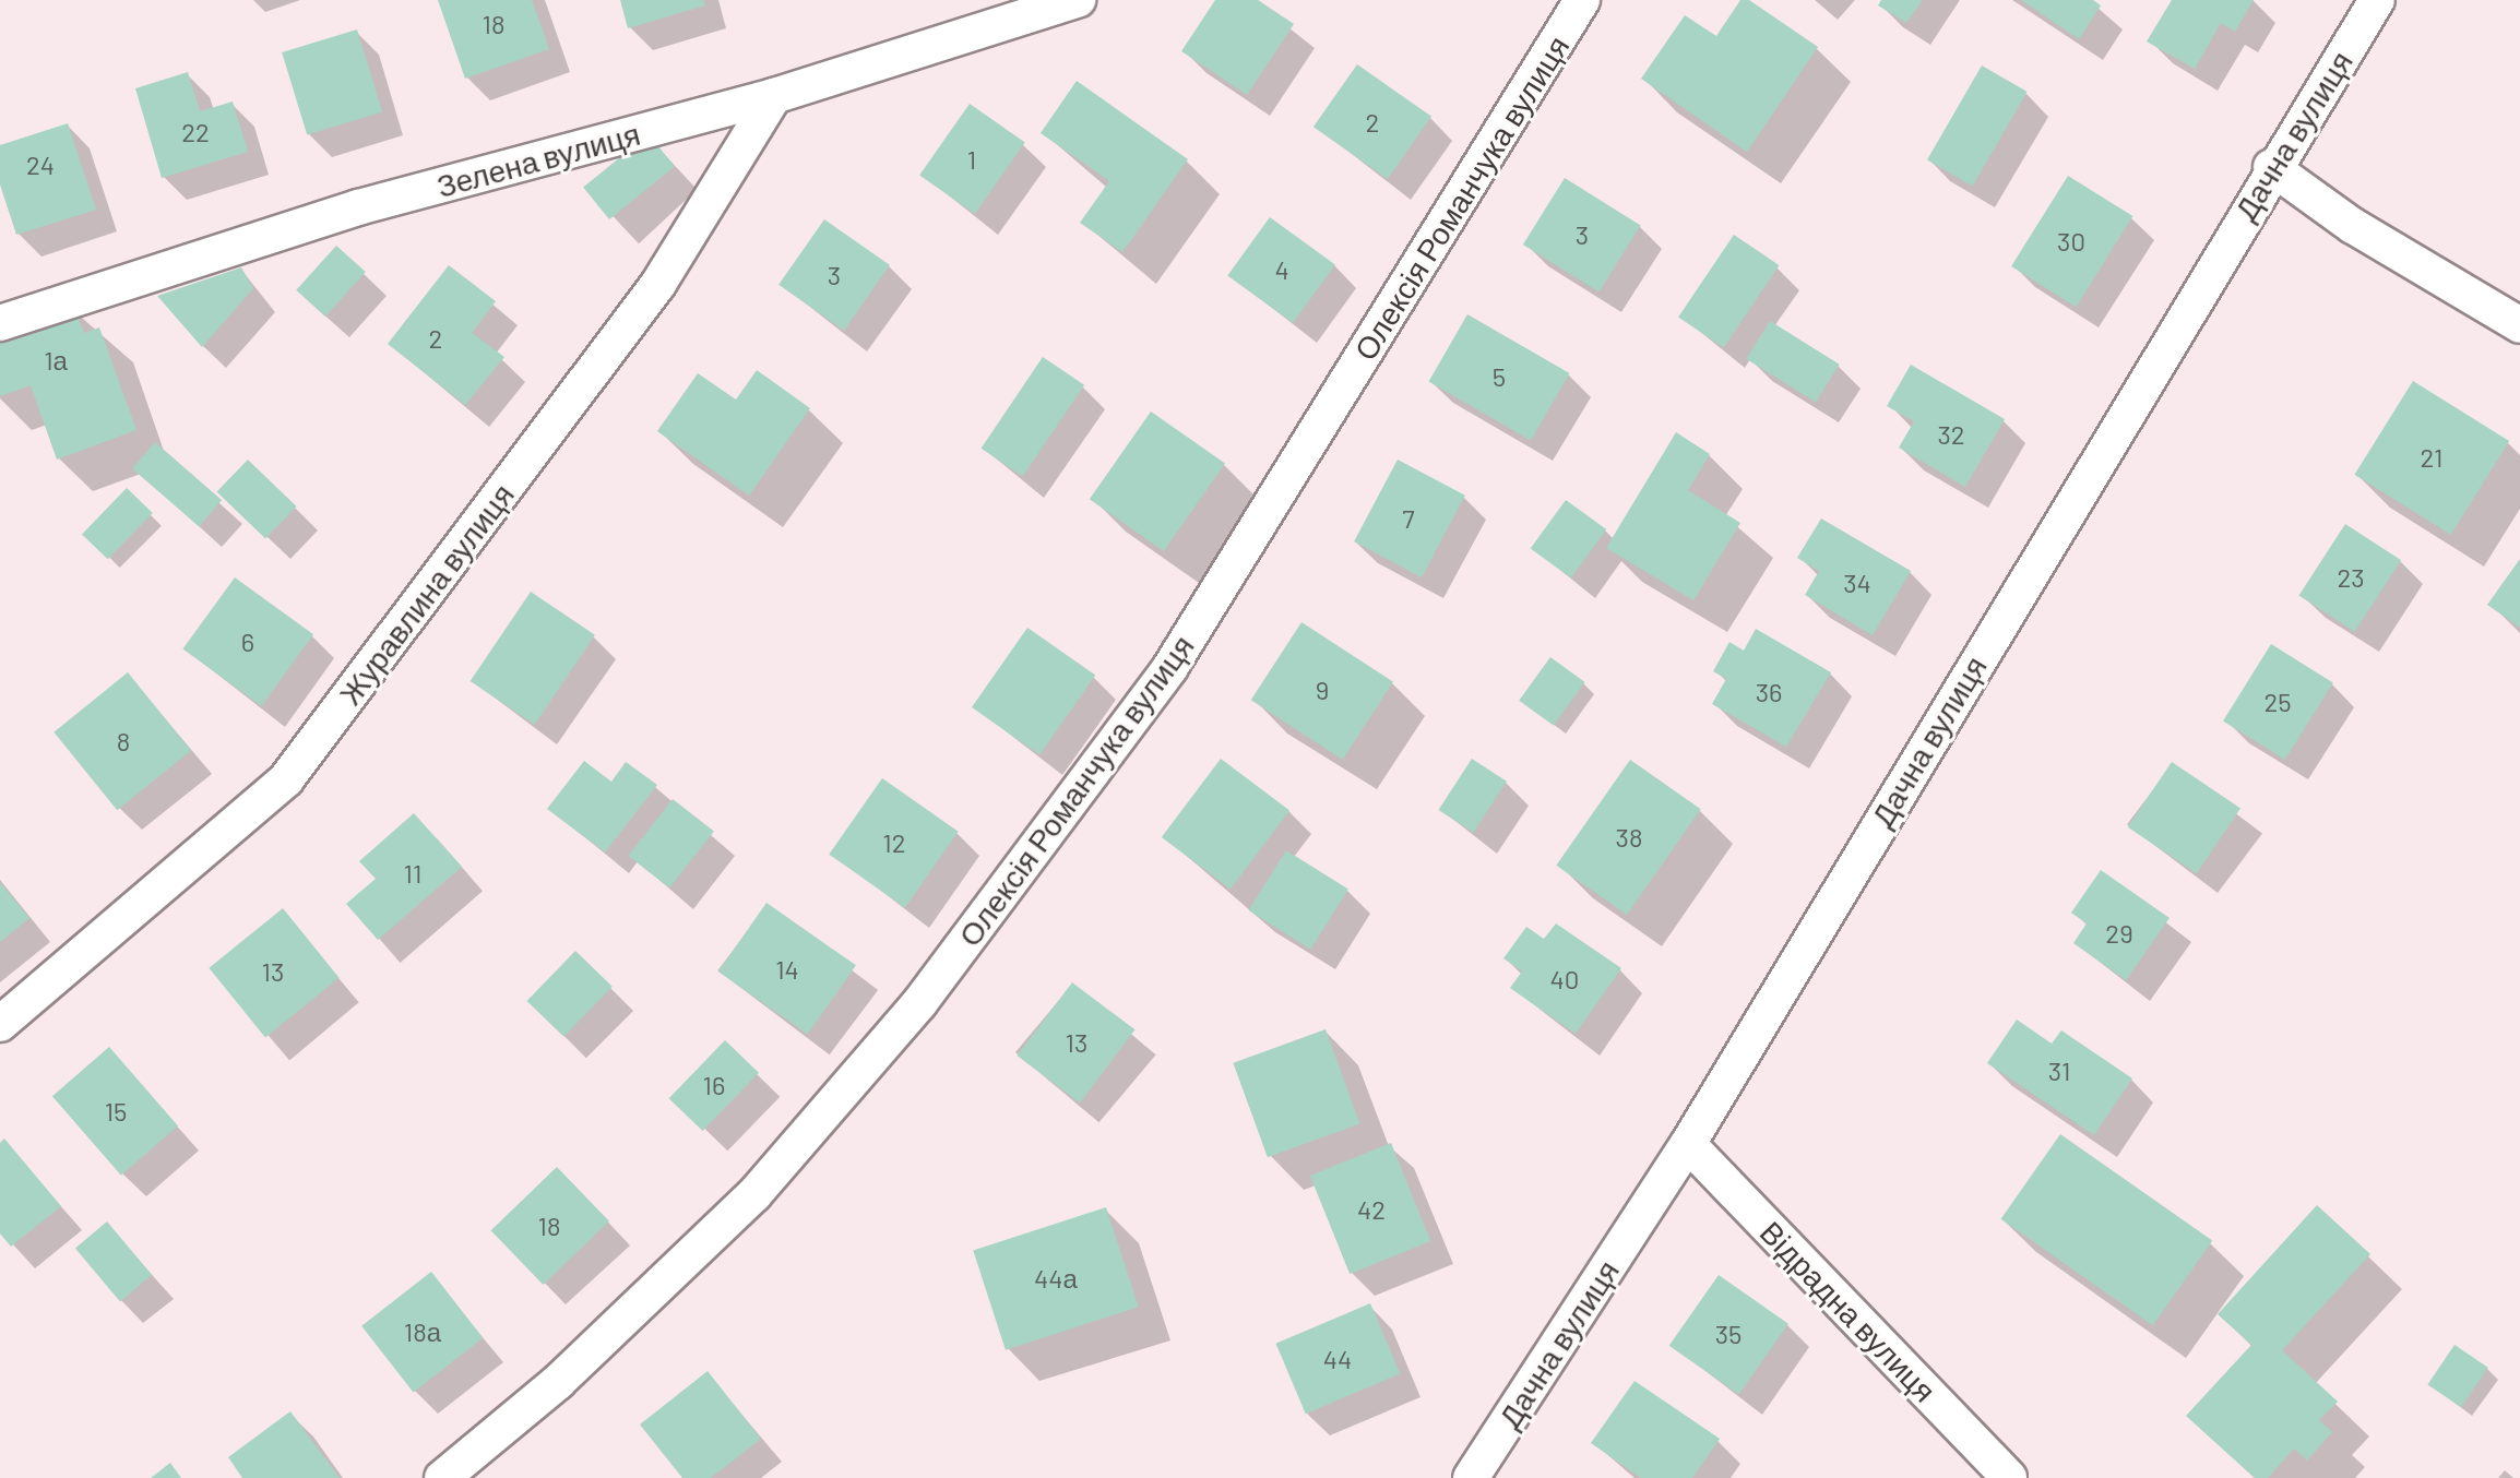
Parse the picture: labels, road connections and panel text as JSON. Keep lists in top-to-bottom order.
{
  "streets": {
    "street": [
      "Дачна вулиця",
      "Зелена вулиця",
      "Олексія Романчука вулиця",
      "Журавлина вулиця",
      "Відрадна вулиця"
    ]
  },
  "crossings": [
    ["Дачна вулиця", "Відрадна вулиця"],
    ["Зелена вулиця", "Журавлина вулиця"]
  ],
  "house_numbers": [
    "18",
    "2",
    "22",
    "1",
    "24",
    "3",
    "30",
    "4",
    "3",
    "2",
    "1а",
    "5",
    "32",
    "21",
    "7",
    "23",
    "34",
    "6",
    "9",
    "36",
    "25",
    "8",
    "38",
    "12",
    "11",
    "29",
    "14",
    "13",
    "40",
    "13",
    "31",
    "16",
    "15",
    "42",
    "18",
    "44а",
    "18а",
    "35",
    "44"
  ]
}
